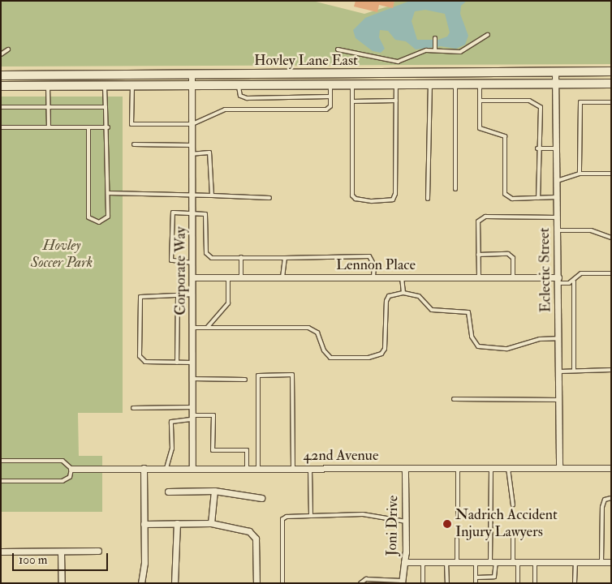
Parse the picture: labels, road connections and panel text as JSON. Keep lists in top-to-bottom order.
{
  "streets": {
    "street": [
      "Hovley Lane East",
      "Lennon Place",
      "Eclectic Street",
      "Corporate Way",
      "42nd Avenue",
      "Joni Drive"
    ]
  },
  "crossings": [
    ["Hovley Lane East", "Eclectic Street"],
    ["Hovley Lane East", "Corporate Way"],
    ["Lennon Place", "Eclectic Street"],
    ["Lennon Place", "Corporate Way"],
    ["Eclectic Street", "42nd Avenue"],
    ["Corporate Way", "42nd Avenue"],
    ["42nd Avenue", "Joni Drive"]
  ],
  "parks": ["Hovley Soccer Park"],
  "places": ["Nadrich Accident Injury Lawyers"],
  "scale_bar": "100 m"
}
